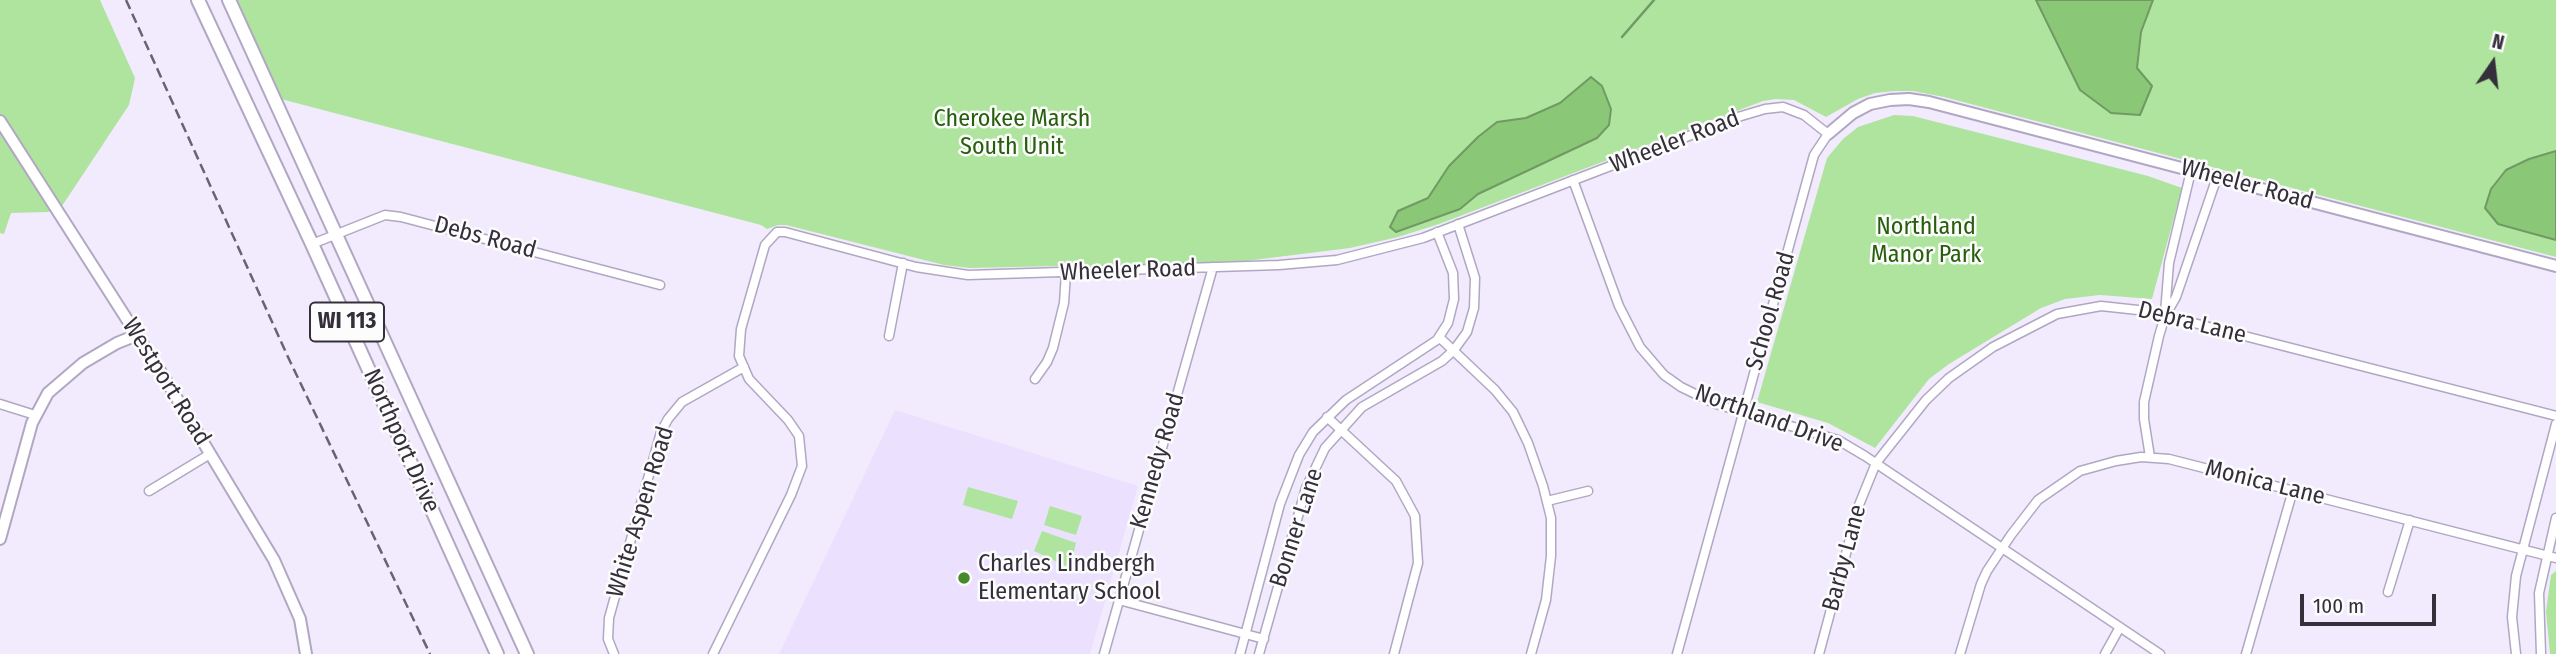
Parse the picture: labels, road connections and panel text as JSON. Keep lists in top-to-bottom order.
{
  "streets": {
    "main road": ["WI 113", "Northport Drive"],
    "street": [
      "Wheeler Road",
      "Debs Road",
      "School Road",
      "Debra Lane",
      "Westport Road",
      "Northland Drive",
      "Kennedy Road",
      "Monica Lane",
      "White Aspen Road",
      "Bonner Lane",
      "Barby Lane"
    ]
  },
  "crossings": [
    ["Wheeler Road", "School Road"],
    ["Wheeler Road", "Northland Drive"],
    ["Wheeler Road", "Kennedy Road"],
    ["Wheeler Road", "White Aspen Road"],
    ["Wheeler Road", "Bonner Lane"],
    ["Debs Road", "Northport Drive"],
    ["School Road", "Northland Drive"],
    ["Debra Lane", "Northland Drive"],
    ["Debra Lane", "Barby Lane"],
    ["Northland Drive", "Monica Lane"],
    ["Northland Drive", "Barby Lane"]
  ],
  "parks": ["Cherokee Marsh South Unit", "Northland Manor Park"],
  "places": ["Charles Lindbergh Elementary School"],
  "scale_bar": "100 m",
  "north": "top"
}
